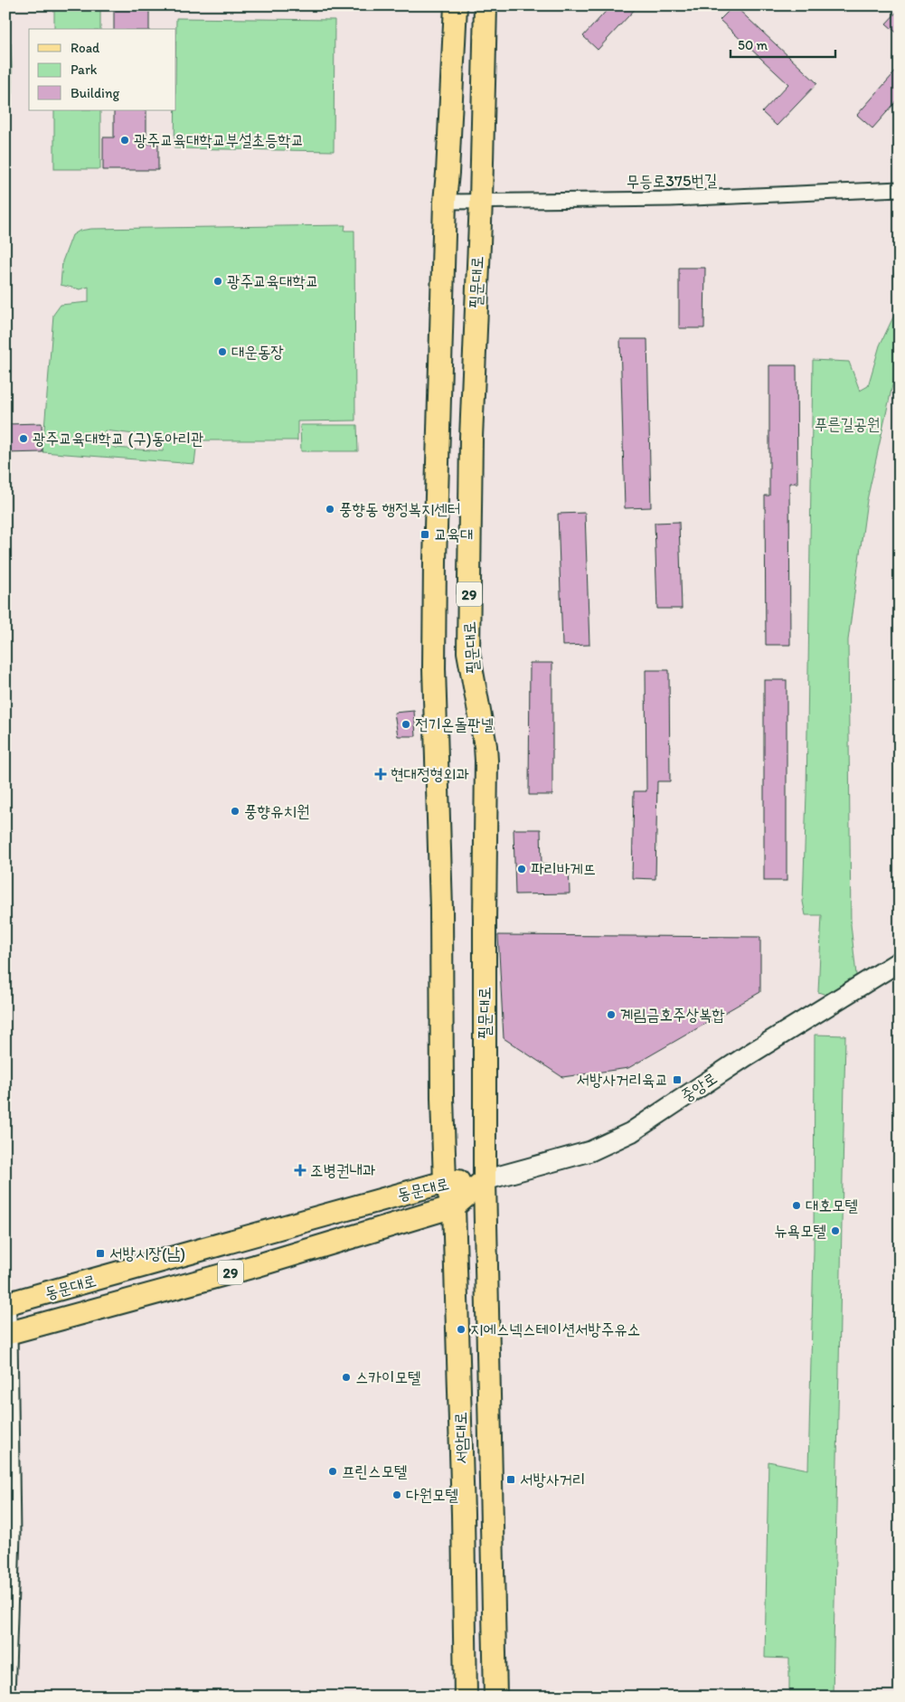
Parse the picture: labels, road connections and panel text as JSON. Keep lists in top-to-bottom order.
{
  "streets": {
    "main road": [
      "필문대로",
      "29",
      "중앙로",
      "동문대로",
      "서암대로"
    ],
    "street": ["무등로375번길"]
  },
  "crossings": [
    ["무등로375번길", "필문대로"],
    ["필문대로", "중앙로"],
    ["필문대로", "동문대로"],
    ["필문대로", "서암대로"],
    ["중앙로", "동문대로"],
    ["중앙로", "서암대로"],
    ["동문대로", "서암대로"]
  ],
  "parks": ["푸른길공원"],
  "places": {
    "other": [
      "광주교육대학교부설초등학교",
      "광주교육대학교",
      "대운동장",
      "광주교육대학교 (구)동아리관",
      "풍향동 행정복지센터",
      "전기온돌판넬",
      "풍향유치원",
      "파리바게뜨",
      "계림금호주상복합",
      "대호모텔",
      "뉴욕모텔",
      "지에스넥스테이션서방주유소",
      "스카이모텔",
      "프린스모텔",
      "다원모텔"
    ],
    "transit": [
      "교육대",
      "서방사거리육교",
      "서방시장(남)",
      "서방사거리"
    ],
    "health": ["현대정형외과", "조병권내과"]
  },
  "legend": ["Road", "Park", "Building"],
  "scale_bar": "50 m"
}
